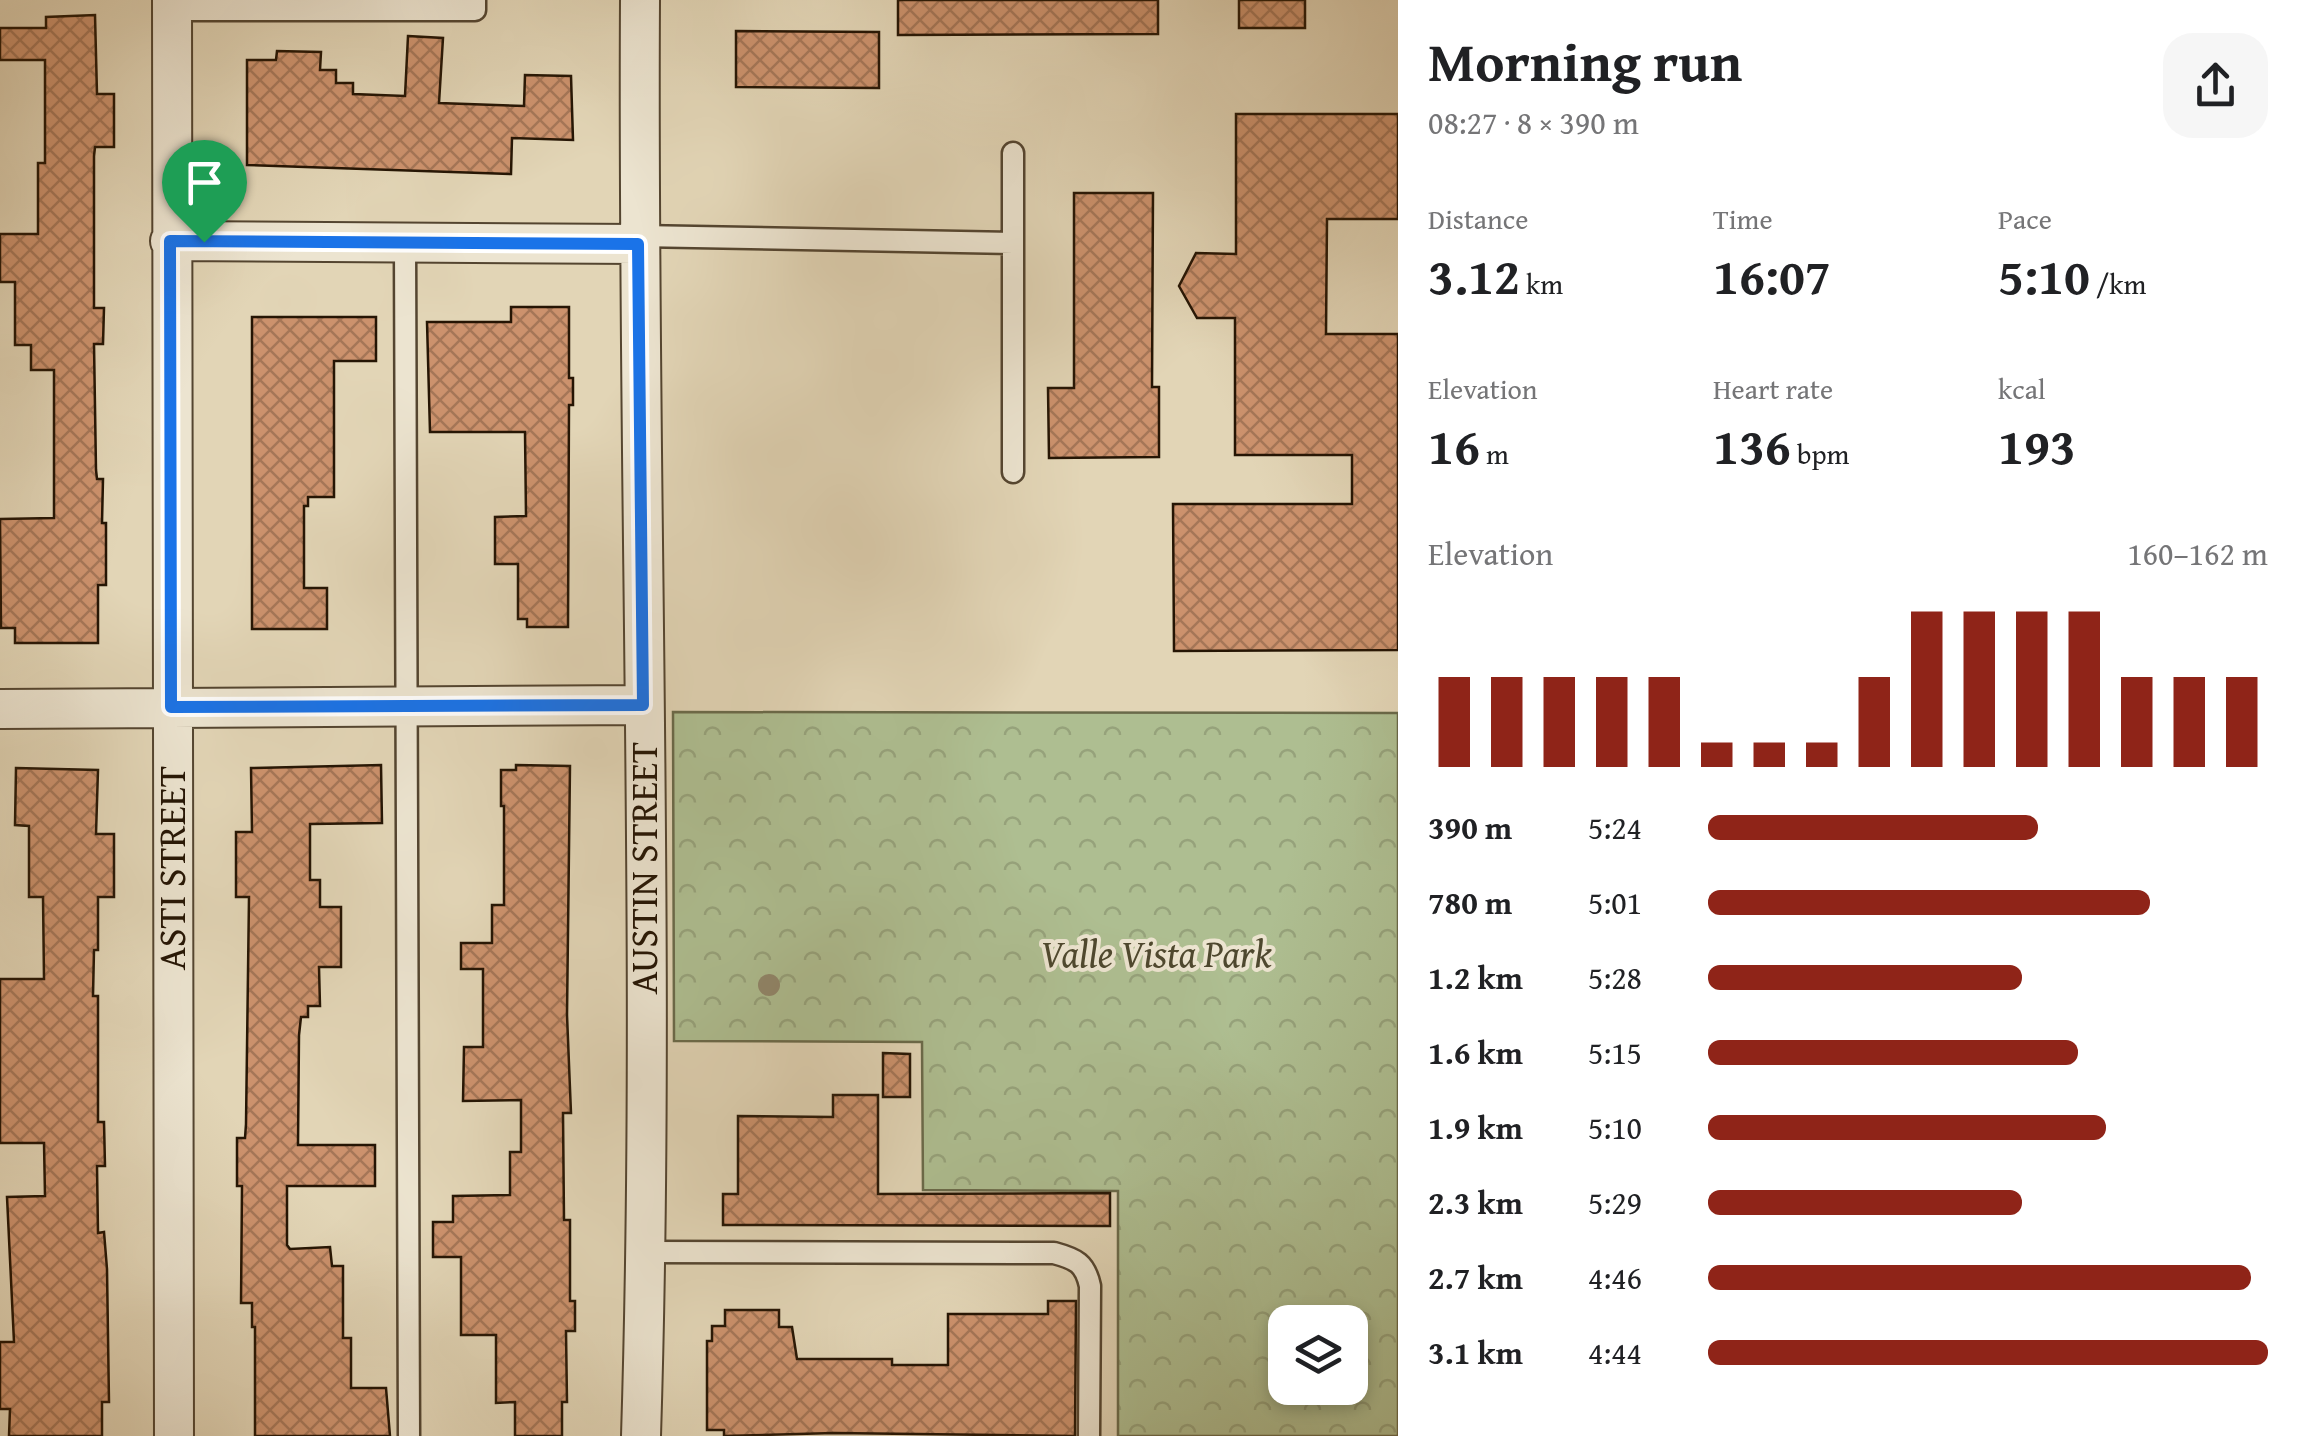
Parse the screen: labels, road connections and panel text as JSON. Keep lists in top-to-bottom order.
{
  "streets": {
    "street": ["ASTI STREET", "AUSTIN STREET"]
  },
  "parks": ["Valle Vista Park"],
  "page": {
    "heading": ["Morning run", "08:27 · 8 × 390 m"],
    "stats": [
      ["Distance", "3.12 km"],
      ["Time", "16:07"],
      ["Pace", "5:10 /km"],
      ["Elevation", "16 m"],
      ["Heart rate", "136 bpm"],
      ["kcal", "193"]
    ],
    "chart": ["Elevation", "160–162 m"],
    "list": [
      {
        "name": "390 m",
        "note": "5:24"
      },
      {
        "name": "780 m",
        "note": "5:01"
      },
      {
        "name": "1.2 km",
        "note": "5:28"
      },
      {
        "name": "1.6 km",
        "note": "5:15"
      },
      {
        "name": "1.9 km",
        "note": "5:10"
      },
      {
        "name": "2.3 km",
        "note": "5:29"
      },
      {
        "name": "2.7 km",
        "note": "4:46"
      },
      {
        "name": "3.1 km",
        "note": "4:44"
      }
    ]
  }
}
